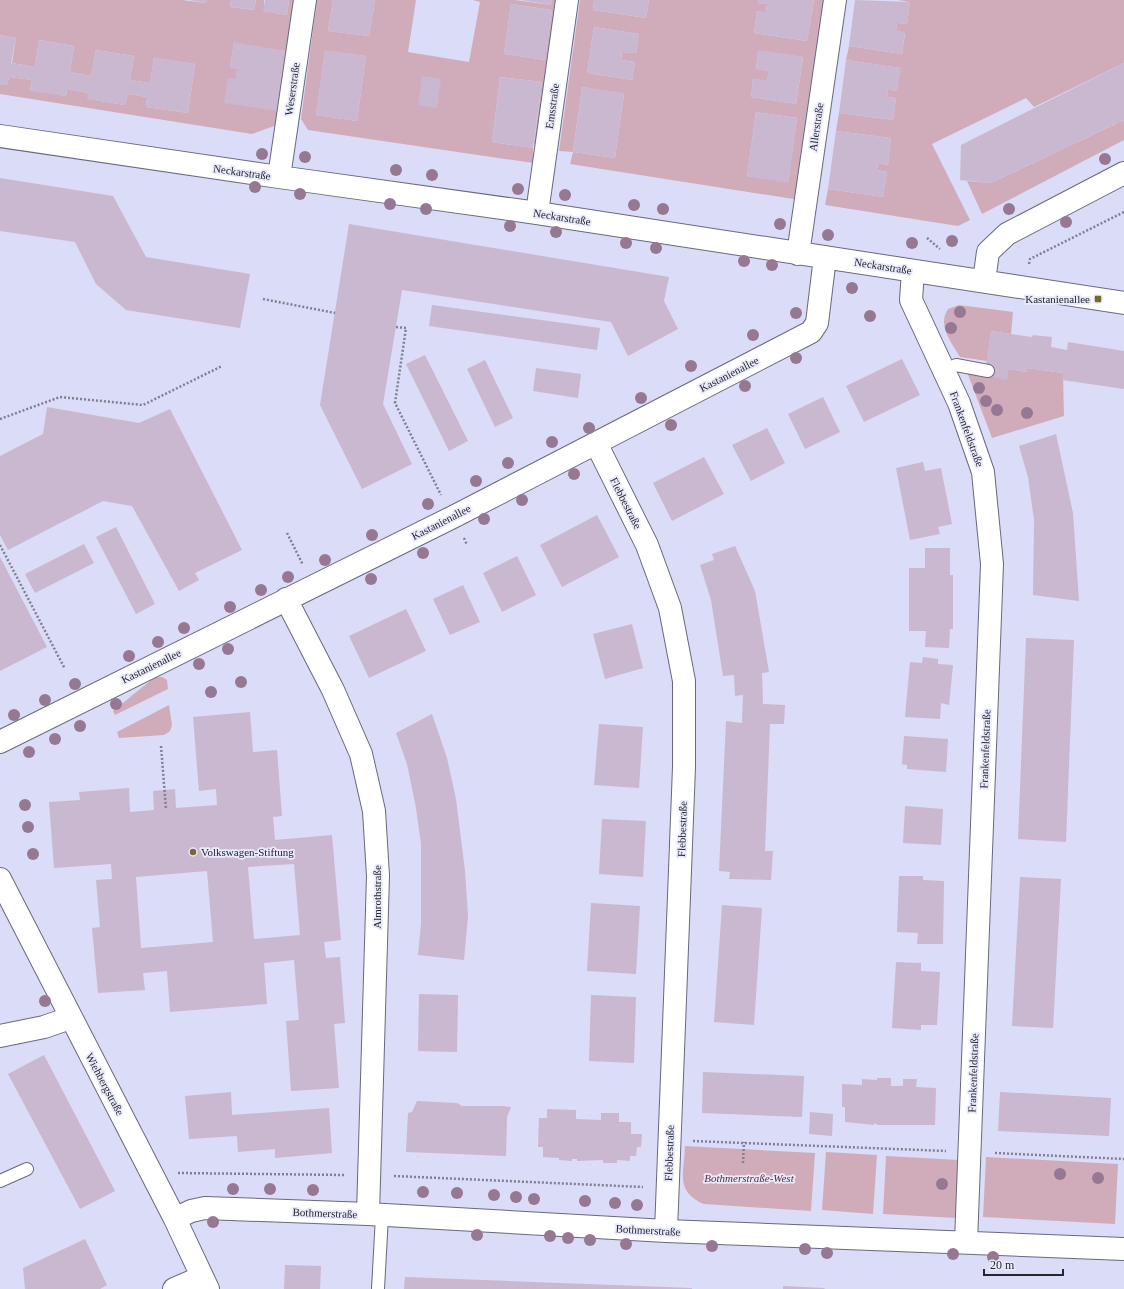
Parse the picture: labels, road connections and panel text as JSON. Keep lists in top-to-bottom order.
{
  "streets": {
    "street": [
      "Weserstraße",
      "Emsstraße",
      "Allerstraße",
      "Neckarstraße",
      "Kastanienallee",
      "Frankenfeldstraße",
      "Flebbestraße",
      "Almrothstraße",
      "Wiehbergstraße",
      "Bothmerstraße"
    ]
  },
  "crossings": [
    ["Weserstraße", "Neckarstraße"],
    ["Emsstraße", "Neckarstraße"],
    ["Allerstraße", "Neckarstraße"],
    ["Neckarstraße", "Kastanienallee"],
    ["Neckarstraße", "Frankenfeldstraße"],
    ["Kastanienallee", "Flebbestraße"],
    ["Kastanienallee", "Almrothstraße"],
    ["Frankenfeldstraße", "Bothmerstraße"],
    ["Flebbestraße", "Bothmerstraße"],
    ["Almrothstraße", "Bothmerstraße"],
    ["Wiehbergstraße", "Bothmerstraße"]
  ],
  "parks": ["Bothmerstraße-West"],
  "places": {
    "transit": ["Kastanienallee"],
    "other": ["Volkswagen-Stiftung"]
  },
  "scale_bar": "20 m"
}
